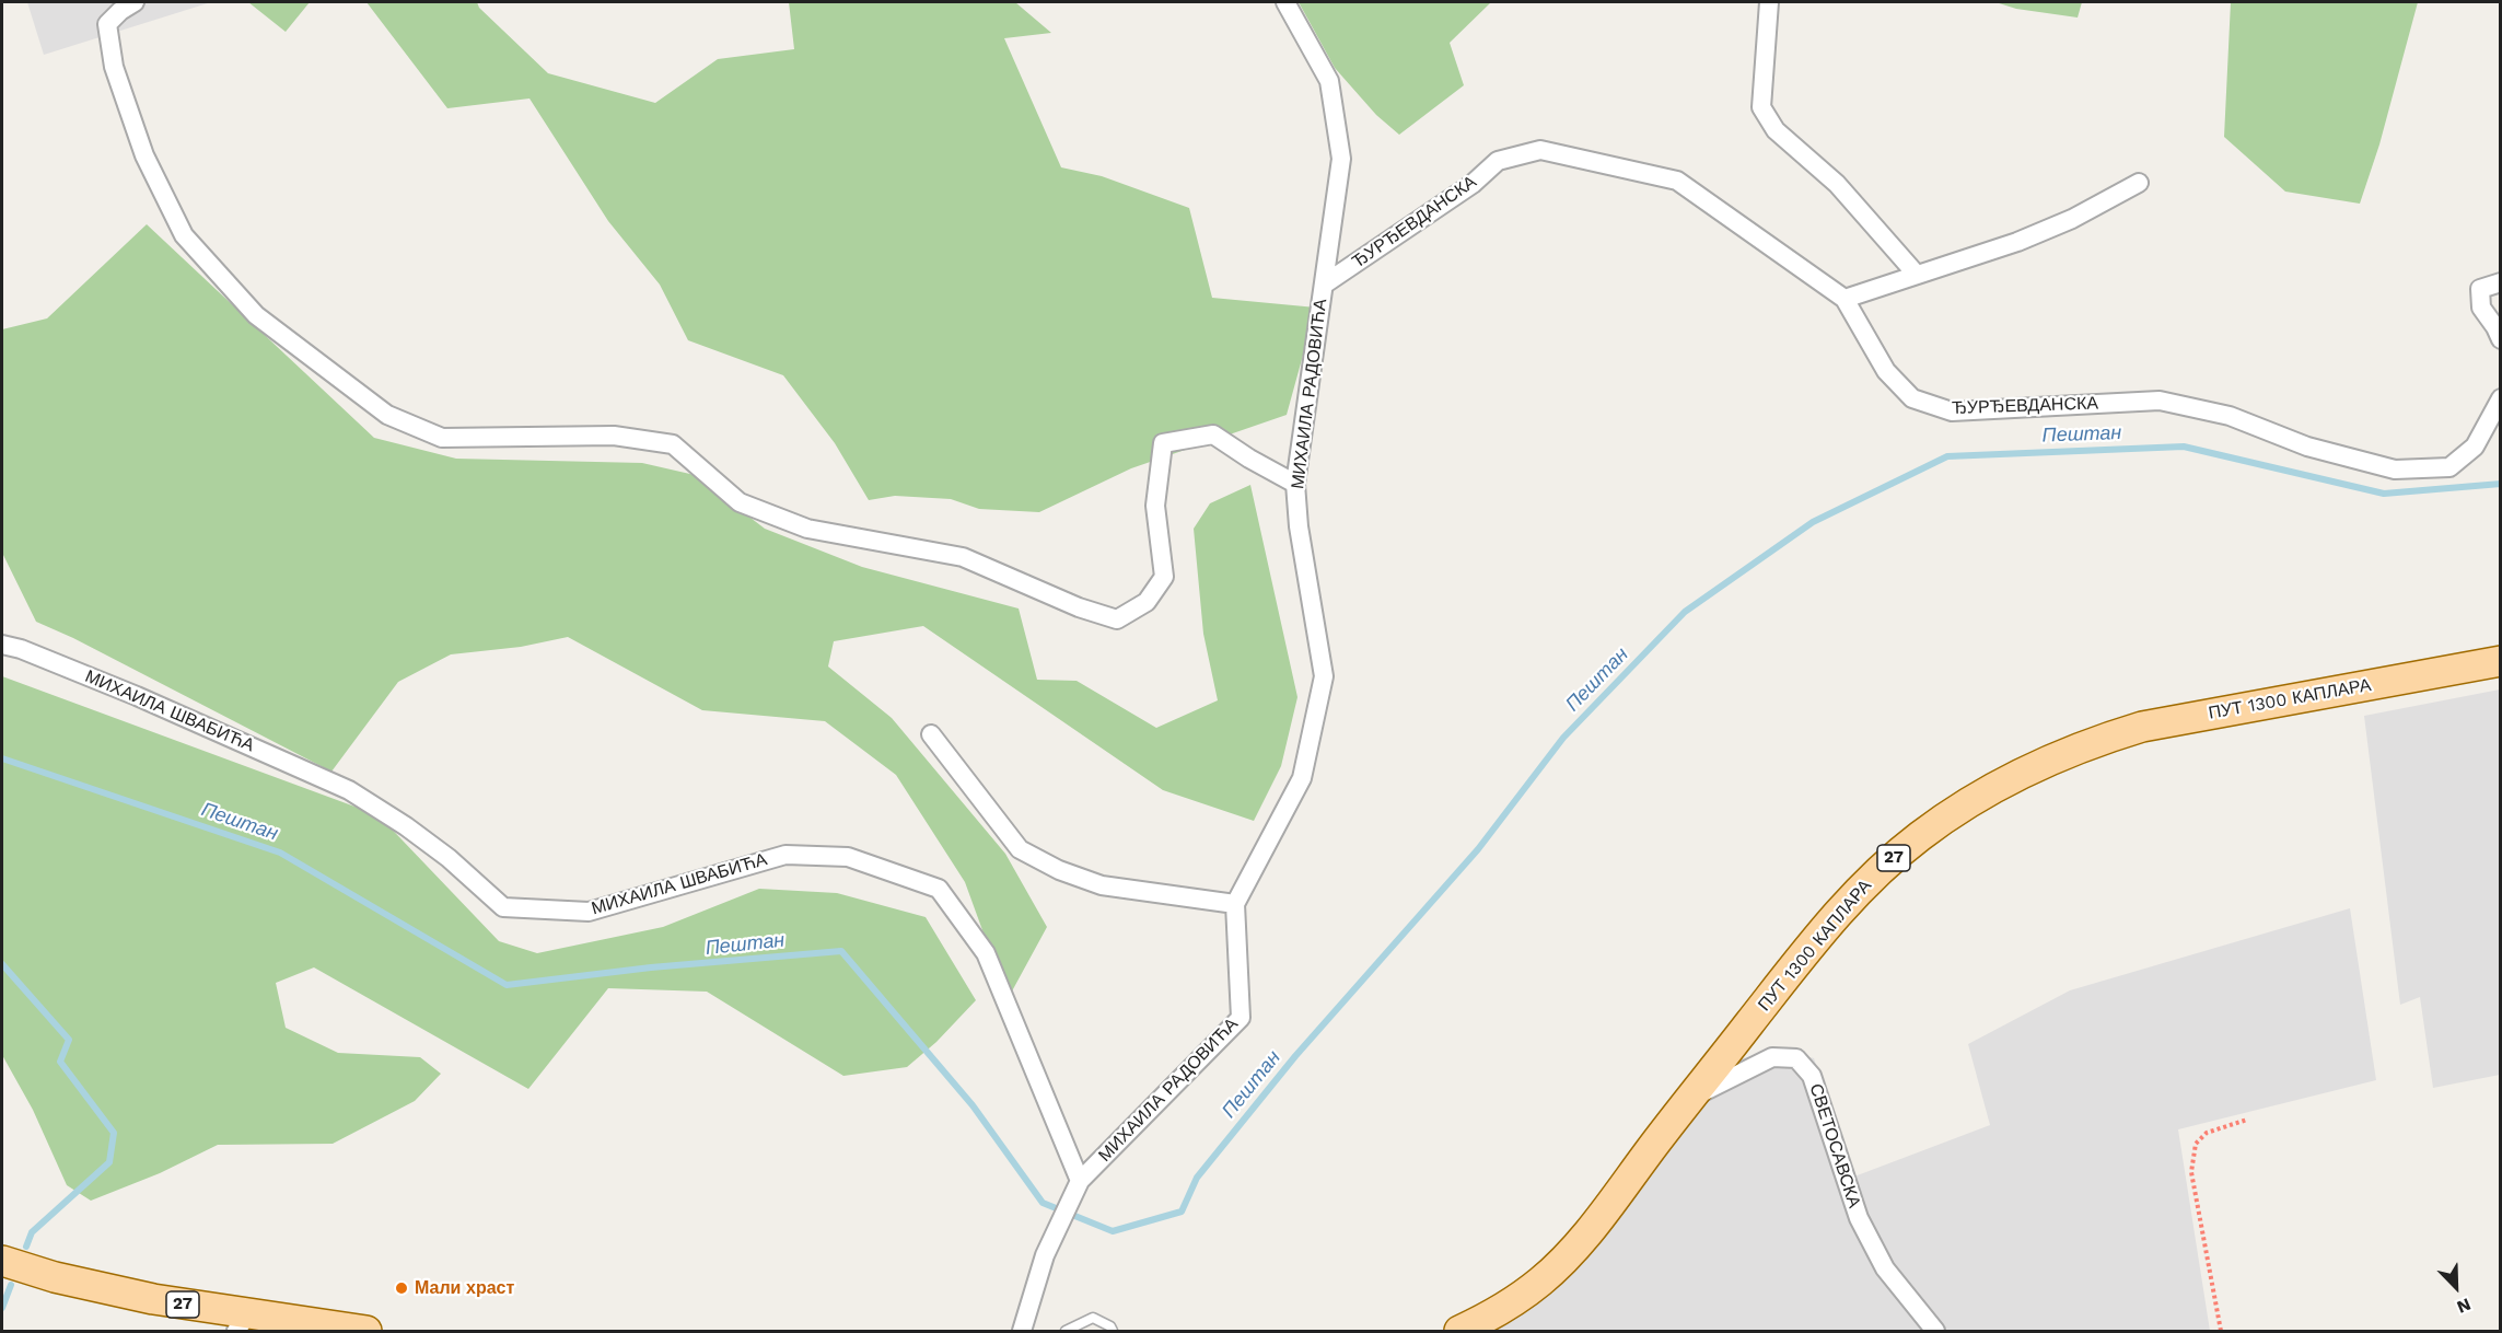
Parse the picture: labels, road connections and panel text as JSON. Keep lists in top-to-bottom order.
{
  "streets": {
    "main road": ["ПУТ 1300 КАПЛАРА", "27"],
    "street": [
      "ЂУРЂЕВДАНСКА",
      "МИХАИЛА РАДОВИЋА",
      "МИХАИЛА ШВАБИЋА",
      "СВЕТОСАВСКА"
    ]
  },
  "crossings": [
    ["ЂУРЂЕВДАНСКА", "МИХАИЛА РАДОВИЋА"],
    ["МИХАИЛА РАДОВИЋА", "МИХАИЛА ШВАБИЋА"],
    ["ПУТ 1300 КАПЛАРА", "СВЕТОСАВСКА"]
  ],
  "water": ["Пештан"],
  "places": ["Мали храст"],
  "north": "bottom right"
}
